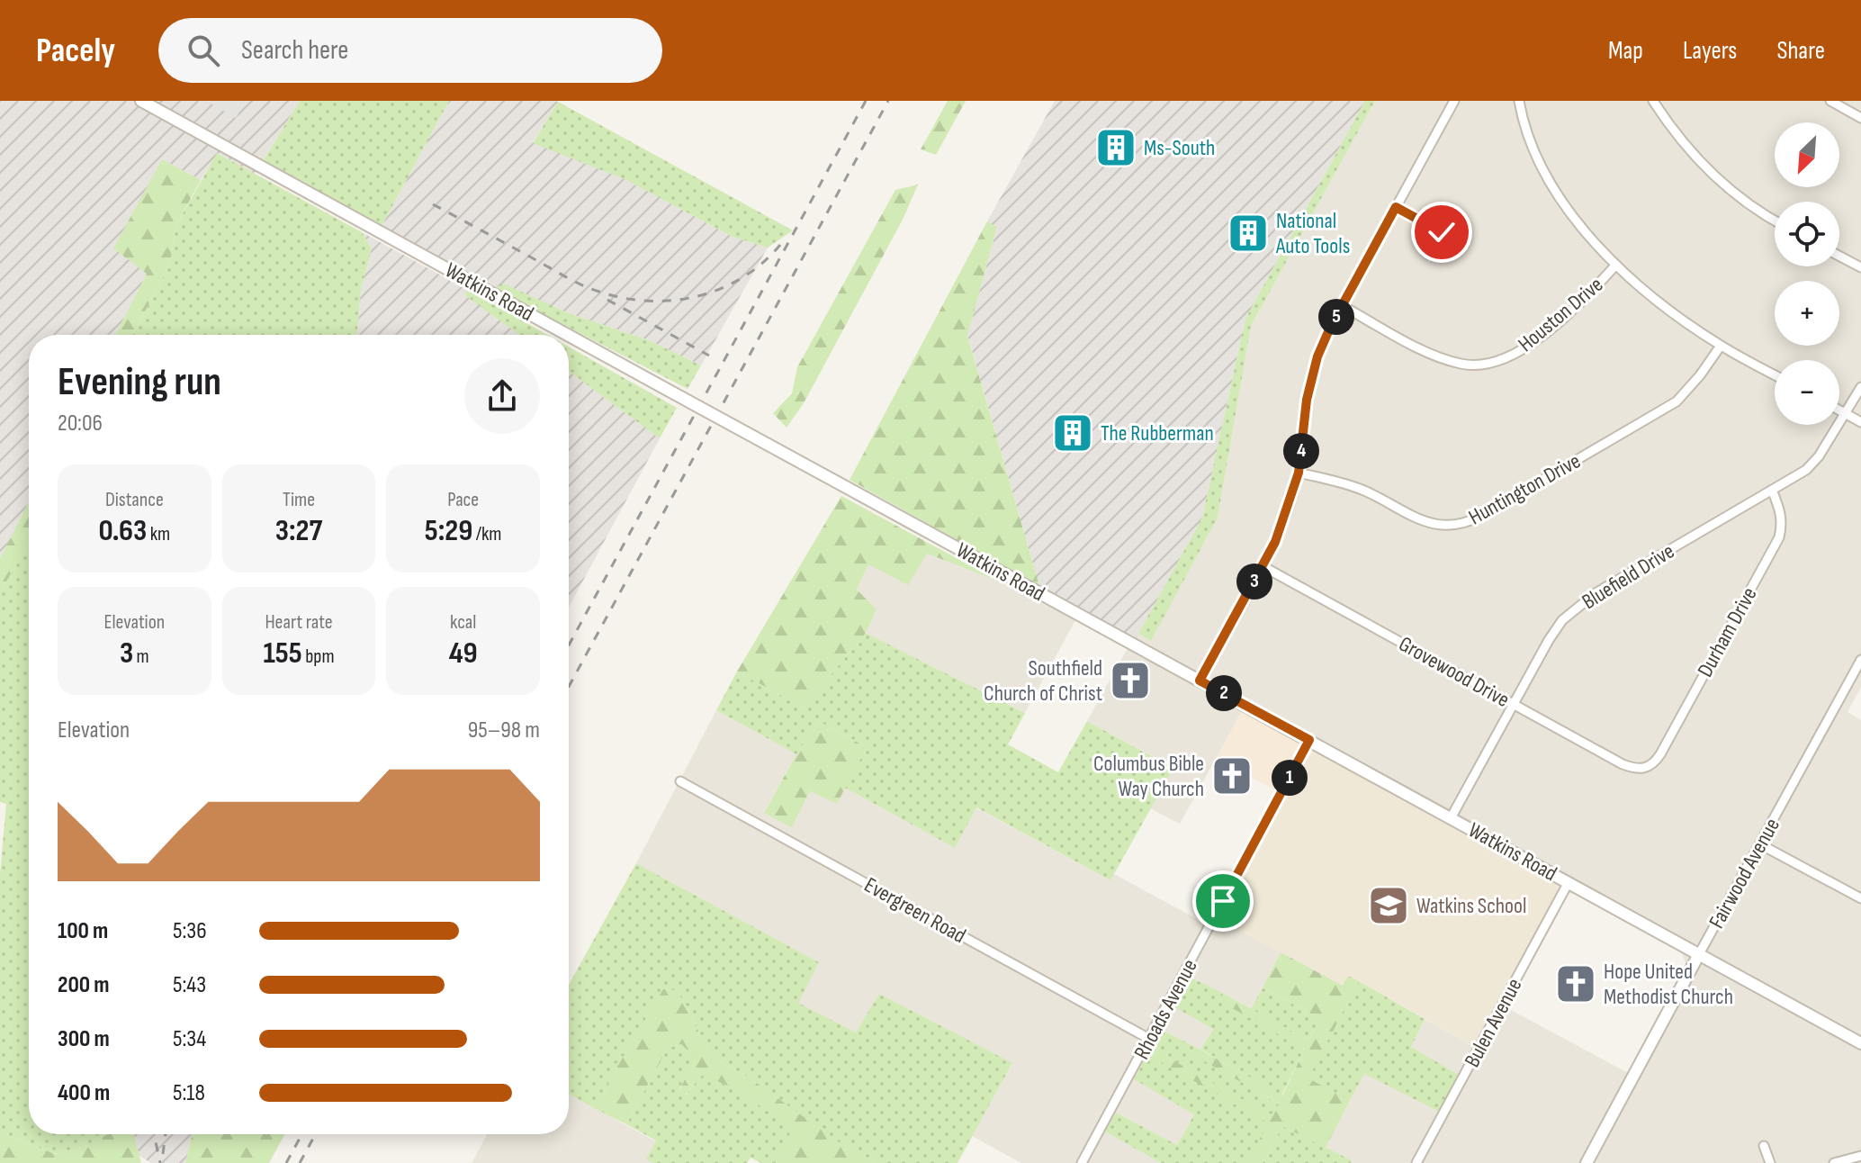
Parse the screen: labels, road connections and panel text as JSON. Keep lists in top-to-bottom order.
{
  "streets": {
    "street": [
      "Watkins Road",
      "Houston Drive",
      "Huntington Drive",
      "Bluefield Drive",
      "Durham Drive",
      "Grovewood Drive",
      "Fairwood Avenue",
      "Evergreen Road",
      "Rhoads Avenue",
      "Bulen Avenue"
    ]
  },
  "crossings": [
    ["Watkins Road", "Bluefield Drive"],
    ["Watkins Road", "Fairwood Avenue"],
    ["Watkins Road", "Rhoads Avenue"],
    ["Watkins Road", "Bulen Avenue"],
    ["Bluefield Drive", "Durham Drive"],
    ["Bluefield Drive", "Grovewood Drive"],
    ["Durham Drive", "Grovewood Drive"],
    ["Evergreen Road", "Rhoads Avenue"]
  ],
  "places": {
    "building": ["Ms-South", "National Auto Tools", "The Rubberman"],
    "church": ["Southfield Church of Christ", "Columbus Bible Way Church", "Hope United Methodist Church"],
    "school or university": ["Watkins School"]
  },
  "north": "bottom left",
  "page": {
    "header": "Pacely",
    "search": "Search here",
    "nav": ["Map", "Layers", "Share"],
    "map_buttons": ["+", "−"],
    "pins": [
      "5",
      "4",
      "3",
      "2",
      "1"
    ],
    "heading": ["Evening run", "20:06"],
    "stats": [
      ["Distance", "0.63 km"],
      ["Time", "3:27"],
      ["Pace", "5:29 /km"],
      ["Elevation", "3 m"],
      ["Heart rate", "155 bpm"],
      ["kcal", "49"]
    ],
    "chart": ["Elevation", "95–98 m"],
    "list": [
      {
        "name": "100 m",
        "note": "5:36"
      },
      {
        "name": "200 m",
        "note": "5:43"
      },
      {
        "name": "300 m",
        "note": "5:34"
      },
      {
        "name": "400 m",
        "note": "5:18"
      }
    ]
  }
}
